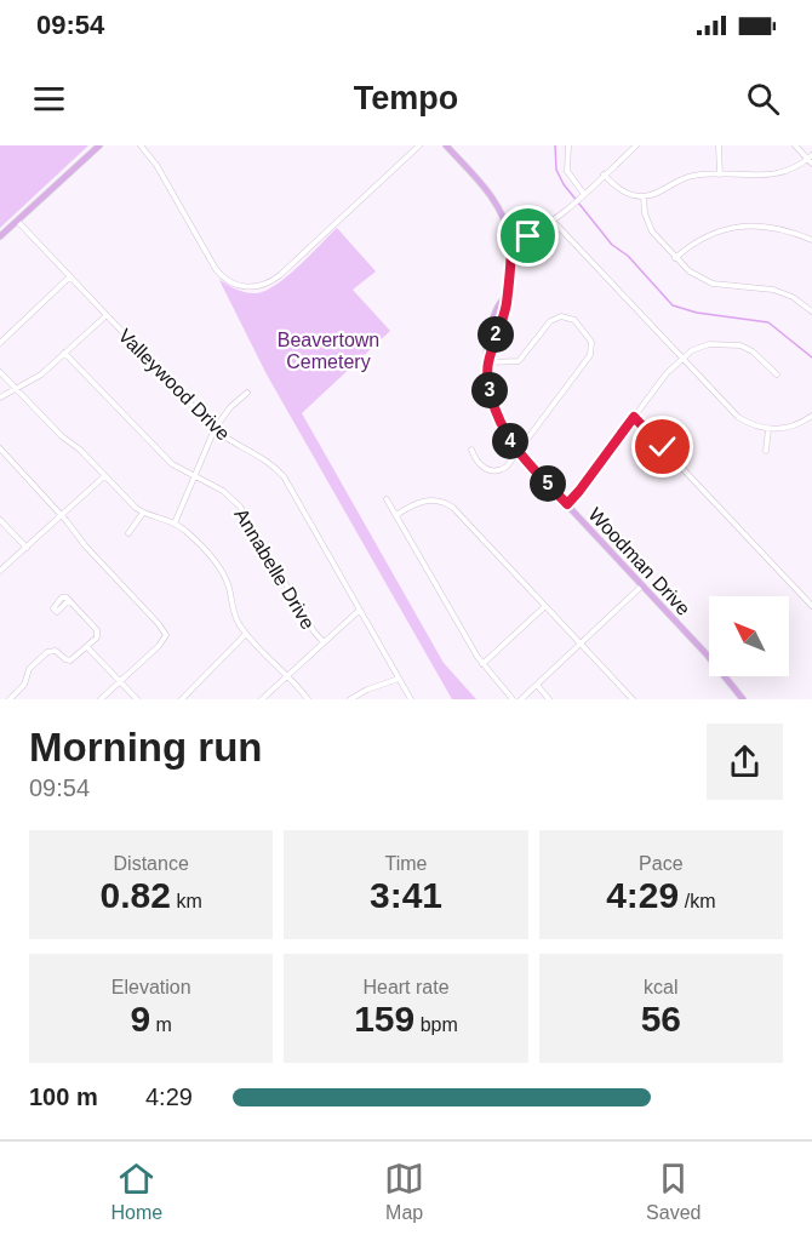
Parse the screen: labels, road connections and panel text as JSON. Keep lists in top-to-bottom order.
{
  "streets": {
    "main road": ["Woodman Drive"],
    "street": ["Valleywood Drive", "Annabelle Drive"]
  },
  "parks": ["Beavertown Cemetery"],
  "north": "top left",
  "page": {
    "status": "09:54",
    "header": "Tempo",
    "pins": [
      "2",
      "3",
      "4",
      "5"
    ],
    "heading": ["Morning run", "09:54"],
    "stats": [
      ["Distance", "0.82 km"],
      ["Time", "3:41"],
      ["Pace", "4:29 /km"],
      ["Elevation", "9 m"],
      ["Heart rate", "159 bpm"],
      ["kcal", "56"]
    ],
    "list": [
      {
        "name": "100 m",
        "note": "4:29"
      }
    ],
    "tabs": ["Home", "Map", "Saved"]
  }
}
